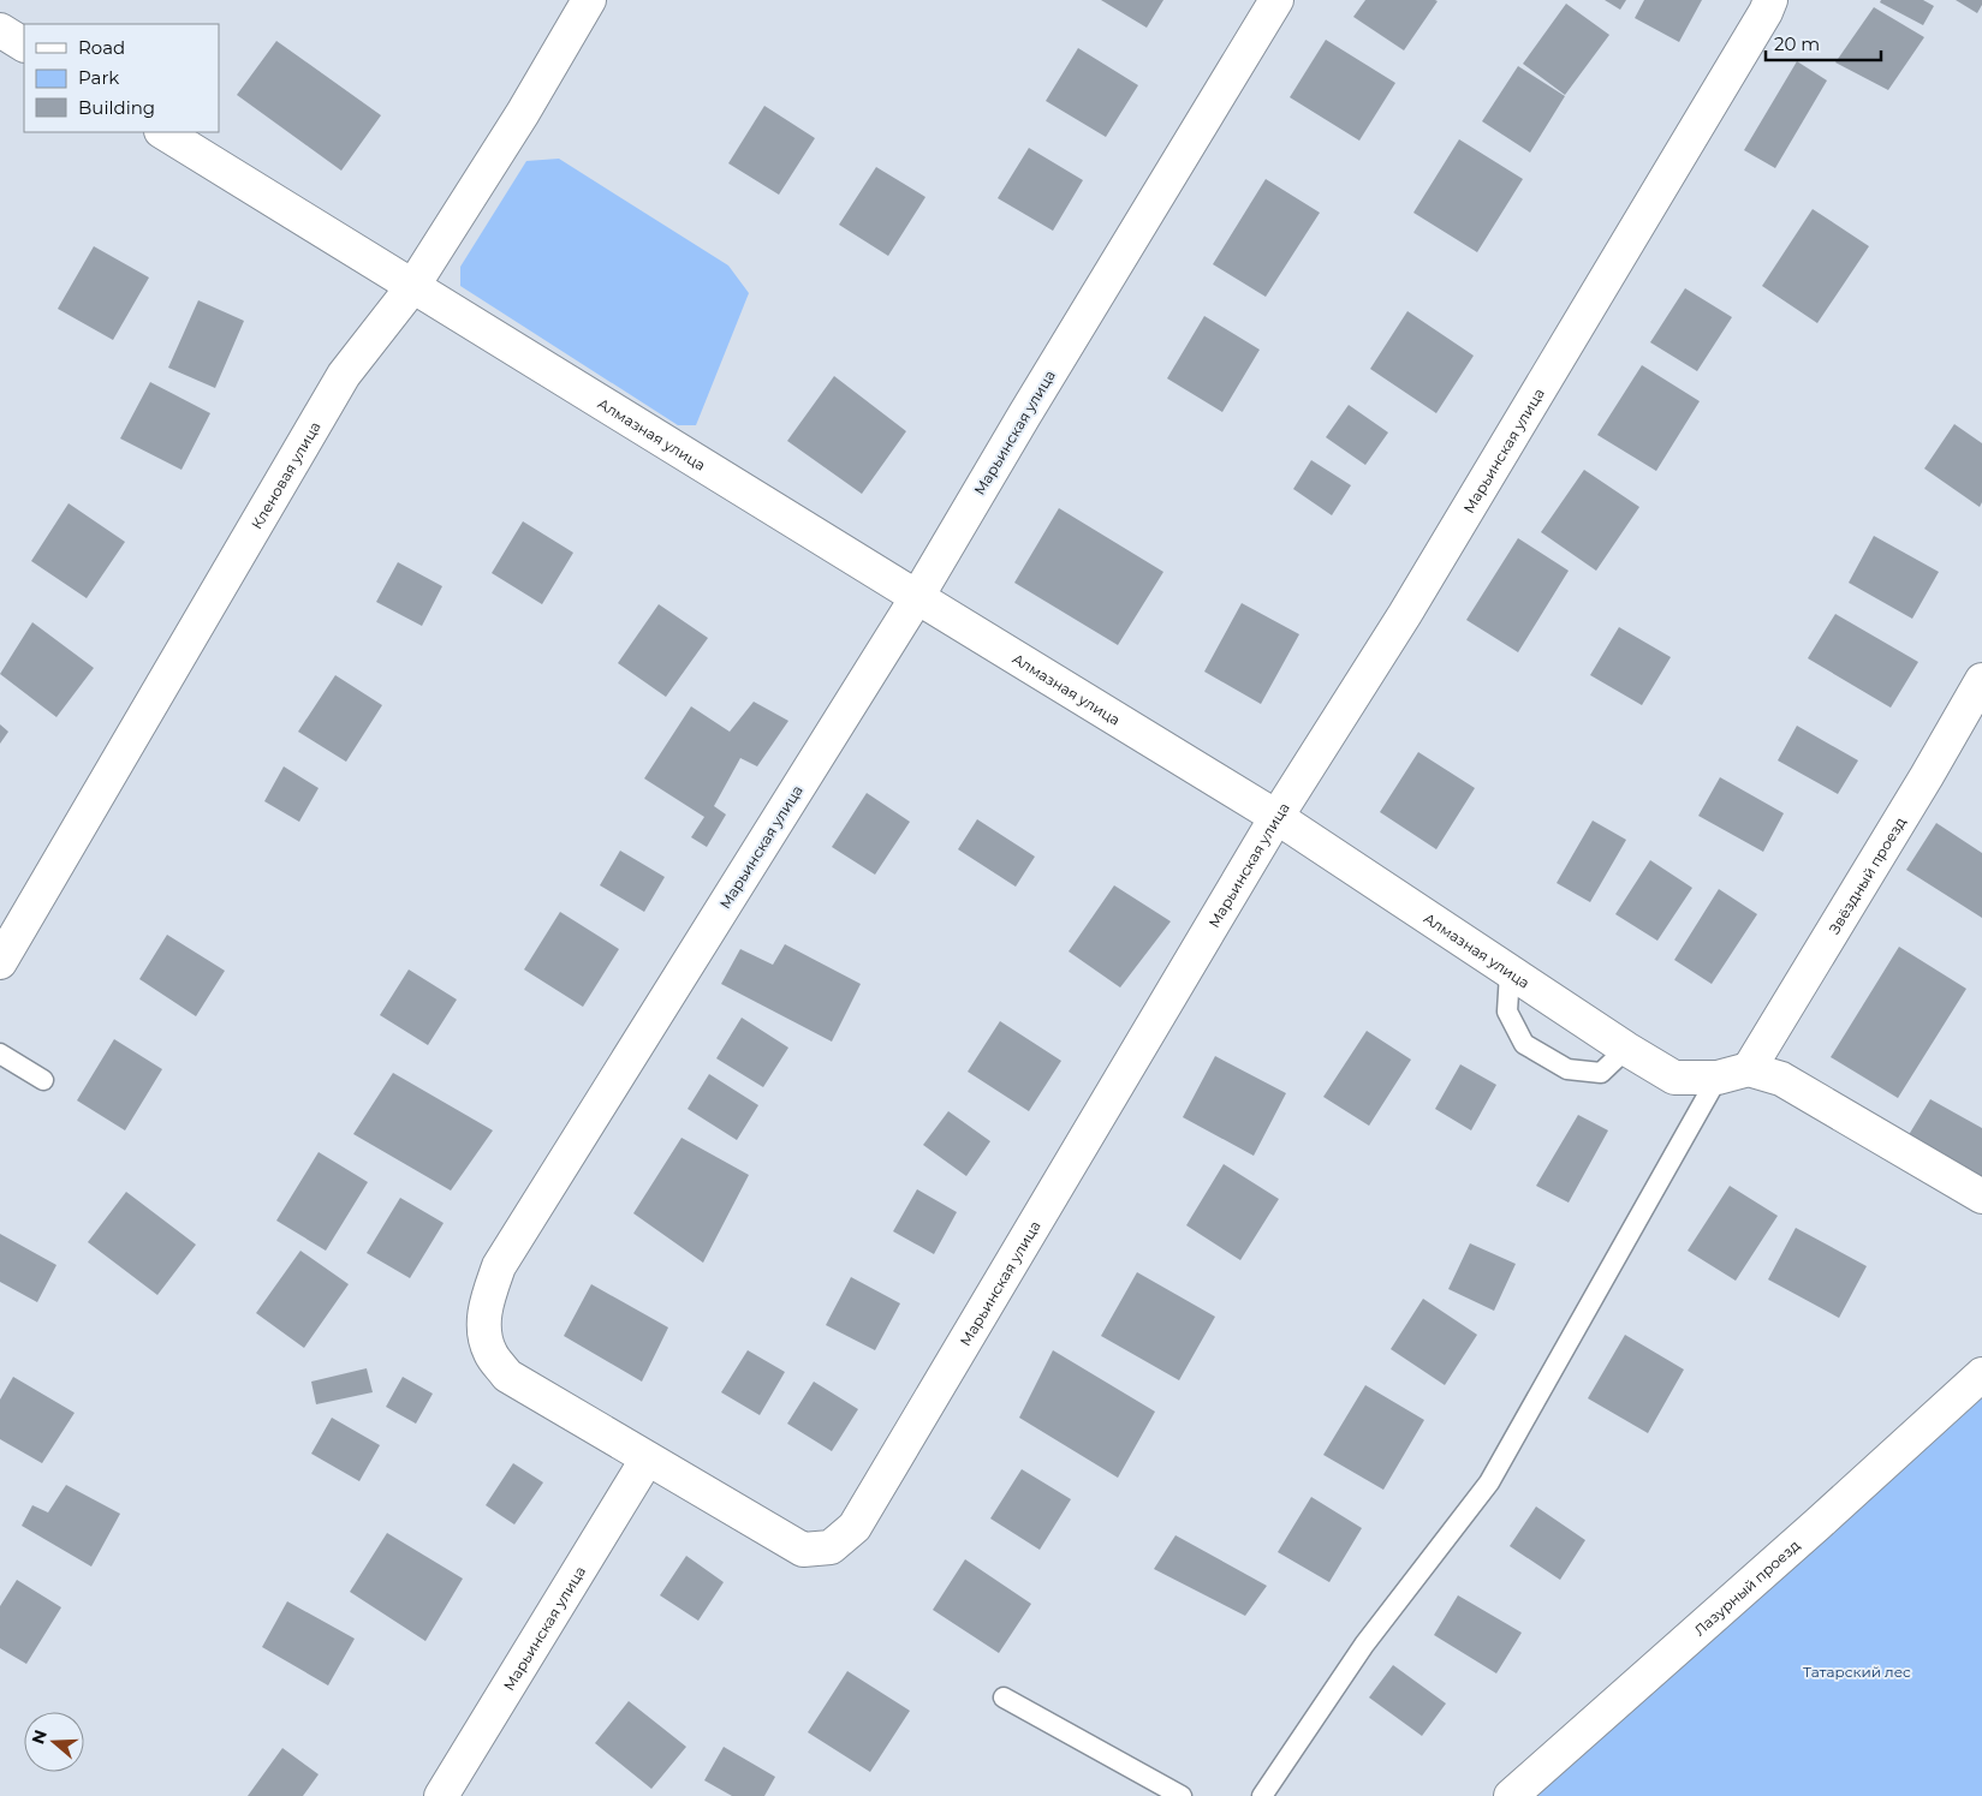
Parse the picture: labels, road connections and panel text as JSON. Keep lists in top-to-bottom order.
{
  "streets": {
    "street": [
      "Марьинская улица",
      "Алмазная улица",
      "Кленовая улица",
      "Звёздный проезд",
      "Лазурный проезд"
    ]
  },
  "crossings": [
    ["Марьинская улица", "Алмазная улица"],
    ["Алмазная улица", "Кленовая улица"],
    ["Алмазная улица", "Звёздный проезд"]
  ],
  "parks": ["Татарский лес"],
  "legend": ["Road", "Park", "Building"],
  "scale_bar": "20 m",
  "north": "left"
}
